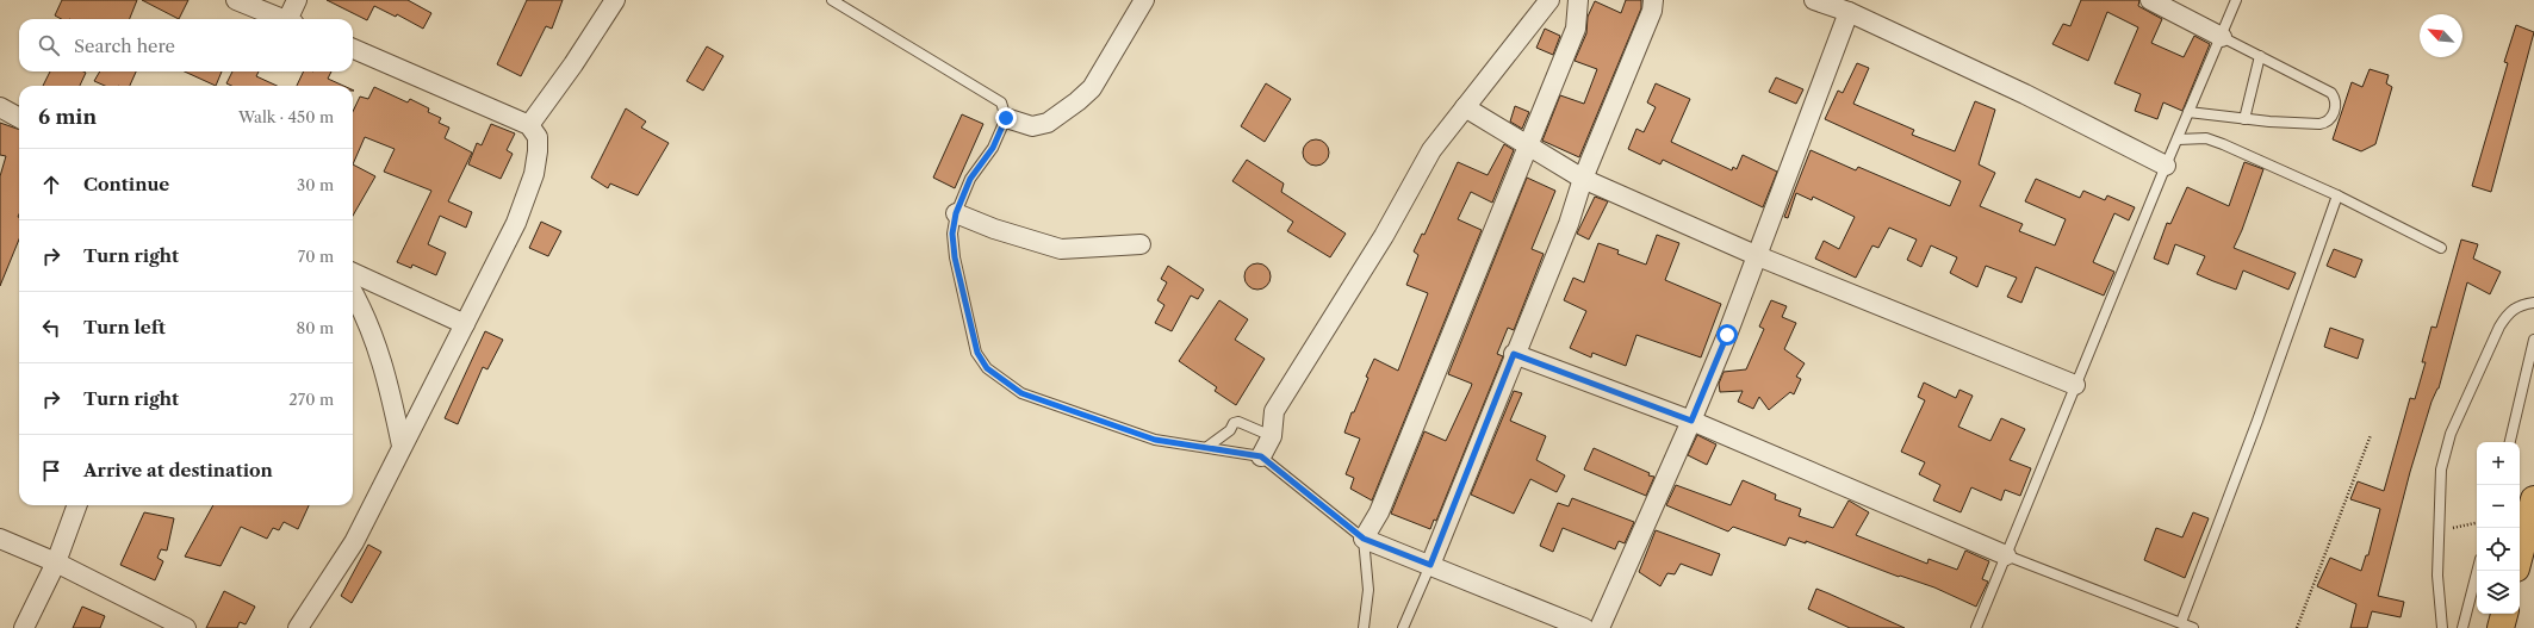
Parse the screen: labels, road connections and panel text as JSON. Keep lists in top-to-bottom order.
{
  "north": "top left",
  "page": {
    "search": "Search here",
    "heading": ["6 min", "Walk · 450 m"],
    "list": [
      ["Continue", "30 m"],
      ["Turn right", "70 m"],
      ["Turn left", "80 m"],
      ["Turn right", "270 m"],
      "Arrive at destination"
    ],
    "map_buttons": ["+", "−"]
  }
}
